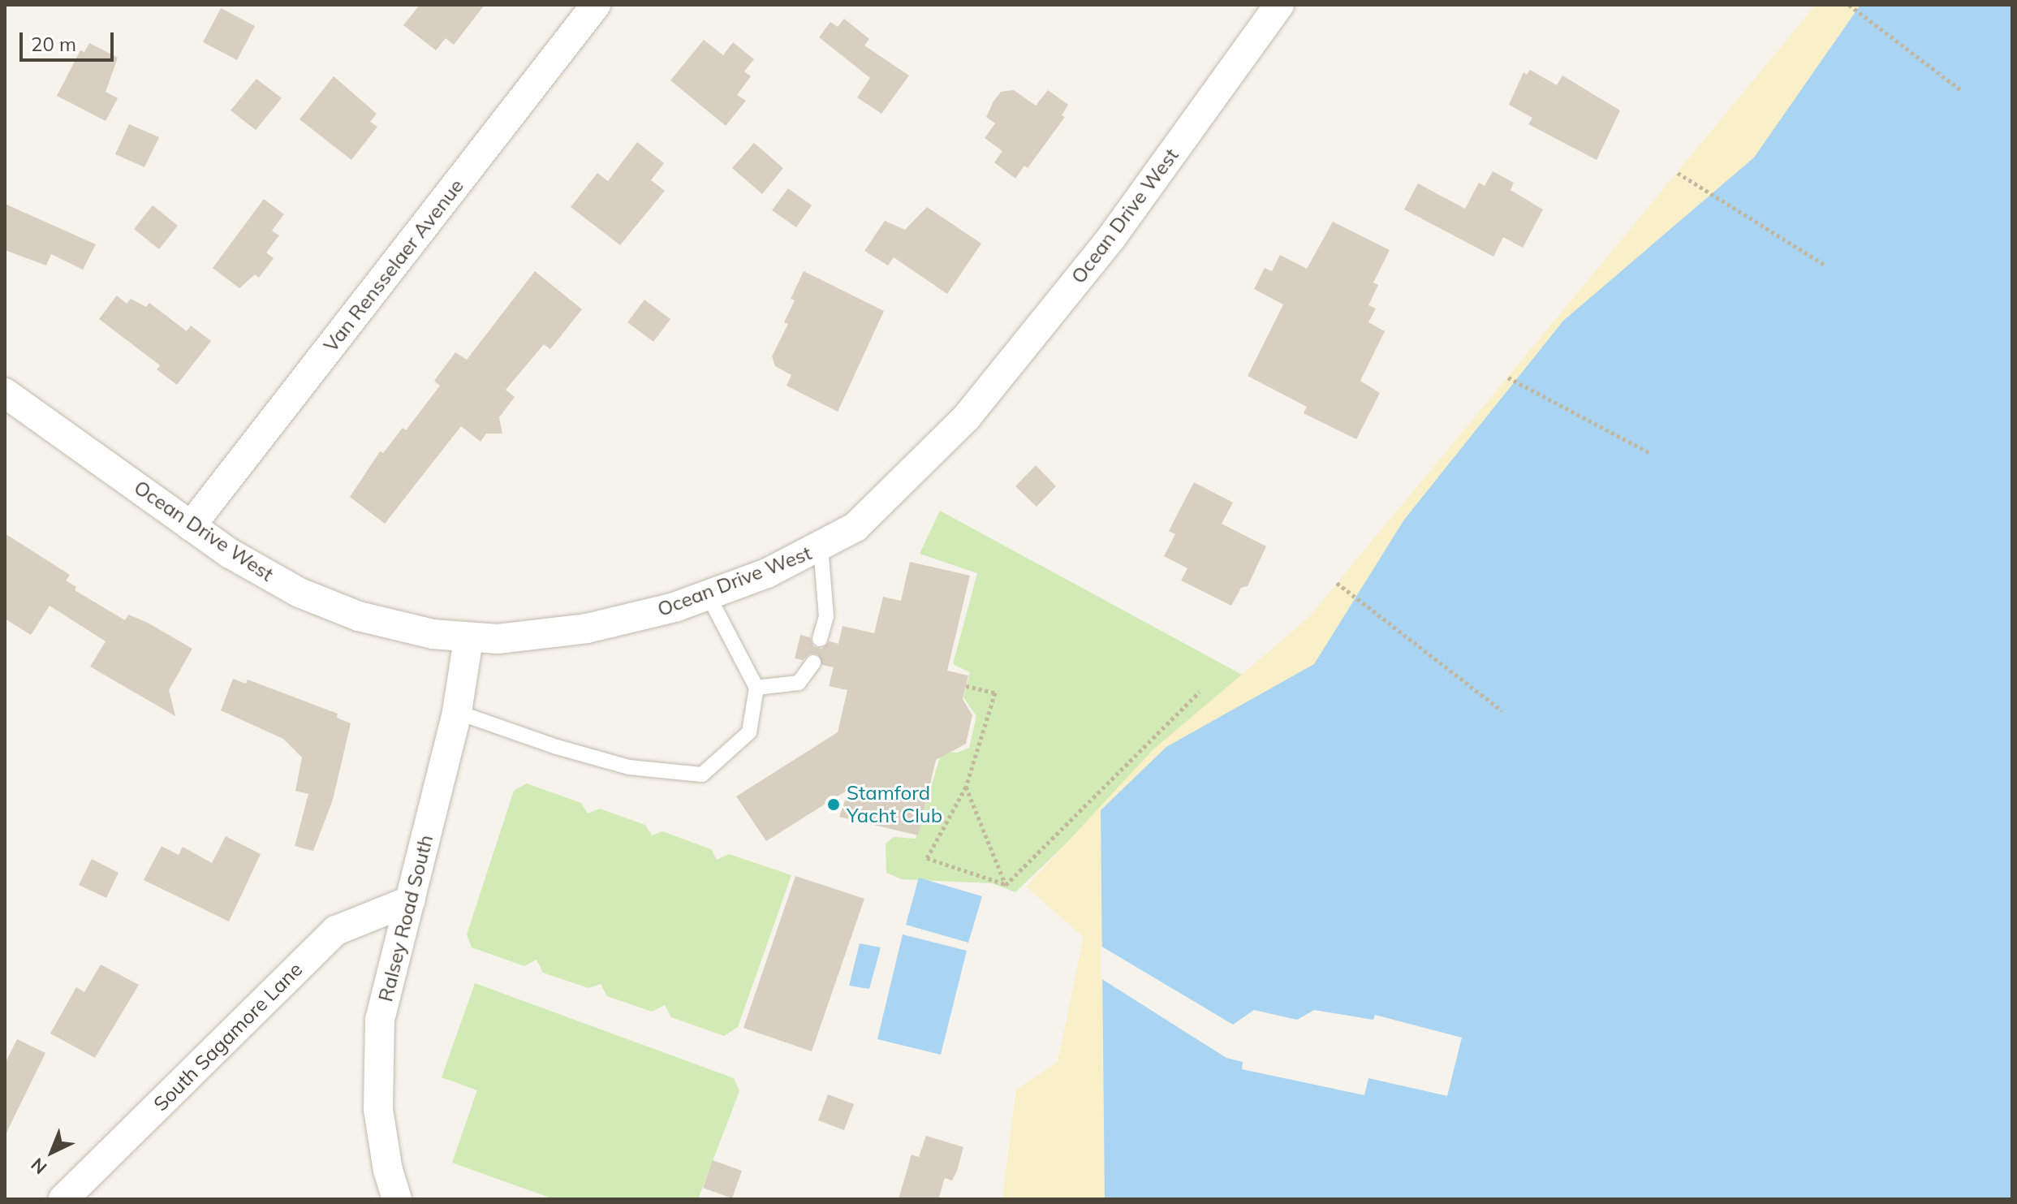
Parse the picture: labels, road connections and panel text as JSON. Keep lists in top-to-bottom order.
{
  "streets": {
    "street": [
      "Ocean Drive West",
      "Van Rensselaer Avenue",
      "Ralsey Road South",
      "South Sagamore Lane"
    ]
  },
  "crossings": [
    ["Ocean Drive West", "Van Rensselaer Avenue"],
    ["Ocean Drive West", "Ralsey Road South"],
    ["Ralsey Road South", "South Sagamore Lane"]
  ],
  "places": ["Stamford Yacht Club"],
  "scale_bar": "20 m",
  "north": "bottom left"
}
